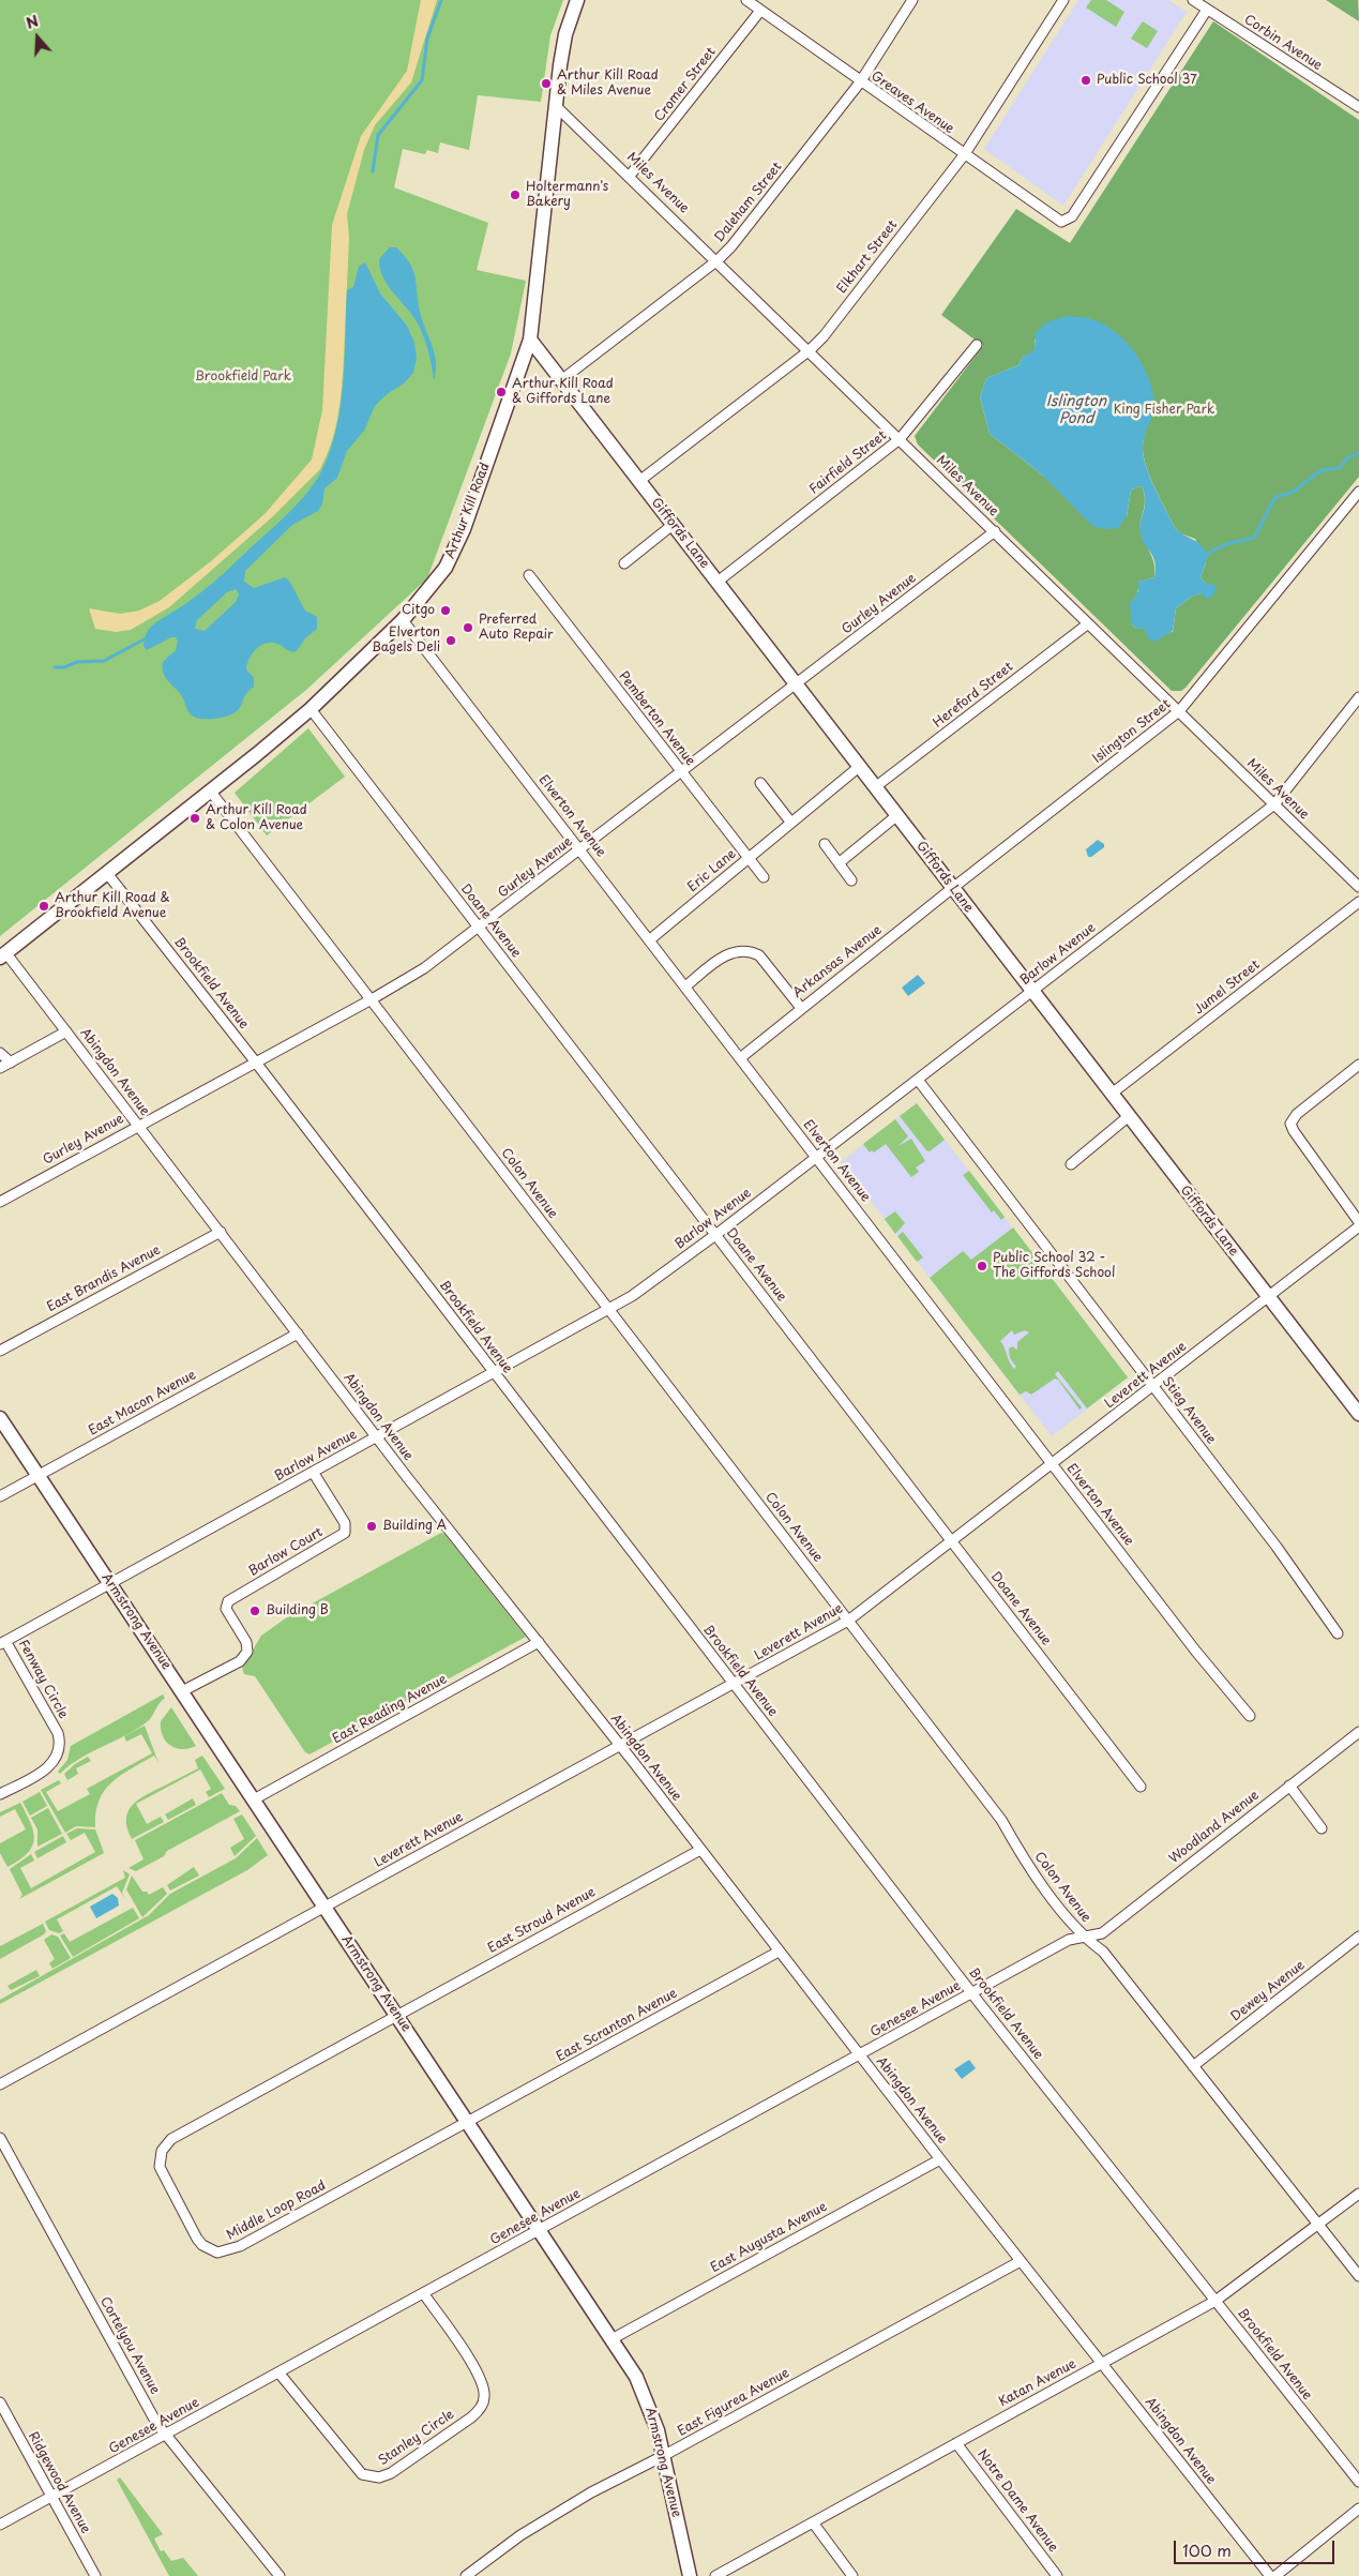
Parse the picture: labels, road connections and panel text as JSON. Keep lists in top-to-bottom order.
{
  "streets": {
    "street": [
      "Corbin Avenue",
      "Cromer Street",
      "Greaves Avenue",
      "Miles Avenue",
      "Daleham Street",
      "Elkhart Street",
      "Fairfield Street",
      "Arthur Kill Road",
      "Giffords Lane",
      "Gurley Avenue",
      "Hereford Street",
      "Pemberton Avenue",
      "Islington Street",
      "Elverton Avenue",
      "Eric Lane",
      "Doane Avenue",
      "Barlow Avenue",
      "Arkansas Avenue",
      "Brookfield Avenue",
      "Jumel Street",
      "Abingdon Avenue",
      "Colon Avenue",
      "East Brandis Avenue",
      "Leverett Avenue",
      "East Macon Avenue",
      "Stieg Avenue",
      "Barlow Court",
      "Armstrong Avenue",
      "Fenway Circle",
      "East Reading Avenue",
      "Woodland Avenue",
      "East Stroud Avenue",
      "Dewey Avenue",
      "Genesee Avenue",
      "East Scranton Avenue",
      "Middle Loop Road",
      "East Augusta Avenue",
      "Cortelyou Avenue",
      "Katan Avenue",
      "East Figurea Avenue",
      "Stanley Circle",
      "Ridgewood Avenue",
      "Notre Dame Avenue"
    ]
  },
  "crossings": [
    ["Corbin Avenue", "Greaves Avenue"],
    ["Cromer Street", "Greaves Avenue"],
    ["Cromer Street", "Miles Avenue"],
    ["Greaves Avenue", "Daleham Street"],
    ["Greaves Avenue", "Elkhart Street"],
    ["Miles Avenue", "Daleham Street"],
    ["Miles Avenue", "Elkhart Street"],
    ["Miles Avenue", "Fairfield Street"],
    ["Miles Avenue", "Arthur Kill Road"],
    ["Miles Avenue", "Gurley Avenue"],
    ["Miles Avenue", "Hereford Street"],
    ["Miles Avenue", "Islington Street"],
    ["Miles Avenue", "Barlow Avenue"],
    ["Daleham Street", "Giffords Lane"],
    ["Elkhart Street", "Giffords Lane"],
    ["Fairfield Street", "Giffords Lane"],
    ["Arthur Kill Road", "Giffords Lane"],
    ["Arthur Kill Road", "Elverton Avenue"],
    ["Arthur Kill Road", "Doane Avenue"],
    ["Arthur Kill Road", "Brookfield Avenue"],
    ["Arthur Kill Road", "Abingdon Avenue"],
    ["Arthur Kill Road", "Colon Avenue"],
    ["Giffords Lane", "Gurley Avenue"],
    ["Giffords Lane", "Hereford Street"],
    ["Giffords Lane", "Islington Street"],
    ["Giffords Lane", "Eric Lane"],
    ["Giffords Lane", "Barlow Avenue"],
    ["Giffords Lane", "Arkansas Avenue"],
    ["Giffords Lane", "Jumel Street"],
    ["Giffords Lane", "Leverett Avenue"],
    ["Gurley Avenue", "Pemberton Avenue"],
    ["Gurley Avenue", "Elverton Avenue"],
    ["Gurley Avenue", "Doane Avenue"],
    ["Gurley Avenue", "Brookfield Avenue"],
    ["Gurley Avenue", "Abingdon Avenue"],
    ["Gurley Avenue", "Colon Avenue"],
    ["Pemberton Avenue", "Eric Lane"],
    ["Islington Street", "Arkansas Avenue"],
    ["Elverton Avenue", "Eric Lane"],
    ["Elverton Avenue", "Barlow Avenue"],
    ["Elverton Avenue", "Arkansas Avenue"],
    ["Elverton Avenue", "Leverett Avenue"],
    ["Doane Avenue", "Barlow Avenue"],
    ["Doane Avenue", "Leverett Avenue"],
    ["Barlow Avenue", "Brookfield Avenue"],
    ["Barlow Avenue", "Abingdon Avenue"],
    ["Barlow Avenue", "Colon Avenue"],
    ["Barlow Avenue", "Stieg Avenue"],
    ["Barlow Avenue", "Barlow Court"],
    ["Barlow Avenue", "Armstrong Avenue"],
    ["Barlow Avenue", "Fenway Circle"],
    ["Brookfield Avenue", "Leverett Avenue"],
    ["Brookfield Avenue", "Genesee Avenue"],
    ["Brookfield Avenue", "Katan Avenue"],
    ["Abingdon Avenue", "East Brandis Avenue"],
    ["Abingdon Avenue", "Leverett Avenue"],
    ["Abingdon Avenue", "East Macon Avenue"],
    ["Abingdon Avenue", "East Reading Avenue"],
    ["Abingdon Avenue", "East Stroud Avenue"],
    ["Abingdon Avenue", "Genesee Avenue"],
    ["Abingdon Avenue", "East Scranton Avenue"],
    ["Abingdon Avenue", "East Augusta Avenue"],
    ["Abingdon Avenue", "Katan Avenue"],
    ["Abingdon Avenue", "East Figurea Avenue"],
    ["Colon Avenue", "Leverett Avenue"],
    ["Colon Avenue", "Woodland Avenue"],
    ["Colon Avenue", "Dewey Avenue"],
    ["Colon Avenue", "Genesee Avenue"],
    ["Colon Avenue", "Katan Avenue"],
    ["Leverett Avenue", "Stieg Avenue"],
    ["Leverett Avenue", "Armstrong Avenue"],
    ["East Macon Avenue", "Armstrong Avenue"],
    ["Barlow Court", "Armstrong Avenue"],
    ["Armstrong Avenue", "East Reading Avenue"],
    ["Armstrong Avenue", "East Stroud Avenue"],
    ["Armstrong Avenue", "Genesee Avenue"],
    ["Armstrong Avenue", "East Scranton Avenue"],
    ["Armstrong Avenue", "Middle Loop Road"],
    ["Armstrong Avenue", "East Augusta Avenue"],
    ["Armstrong Avenue", "East Figurea Avenue"],
    ["Woodland Avenue", "Genesee Avenue"],
    ["East Stroud Avenue", "Middle Loop Road"],
    ["Genesee Avenue", "Cortelyou Avenue"],
    ["Genesee Avenue", "Stanley Circle"],
    ["Genesee Avenue", "Ridgewood Avenue"],
    ["East Scranton Avenue", "Middle Loop Road"],
    ["Katan Avenue", "Notre Dame Avenue"]
  ],
  "water": ["Islington Pond"],
  "parks": ["Brookfield Park", "King Fisher Park"],
  "places": [
    "Public School 37",
    "Arthur Kill Road & Miles Avenue",
    "Holtermann's Bakery",
    "Arthur Kill Road & Giffords Lane",
    "Citgo",
    "Preferred Auto Repair",
    "Elverton Bagels Deli",
    "Arthur Kill Road & Colon Avenue",
    "Arthur Kill Road & Brookfield Avenue",
    "Public School 32 - The Giffords School",
    "Building A",
    "Building B"
  ],
  "scale_bar": "100 m",
  "north": "top"
}
